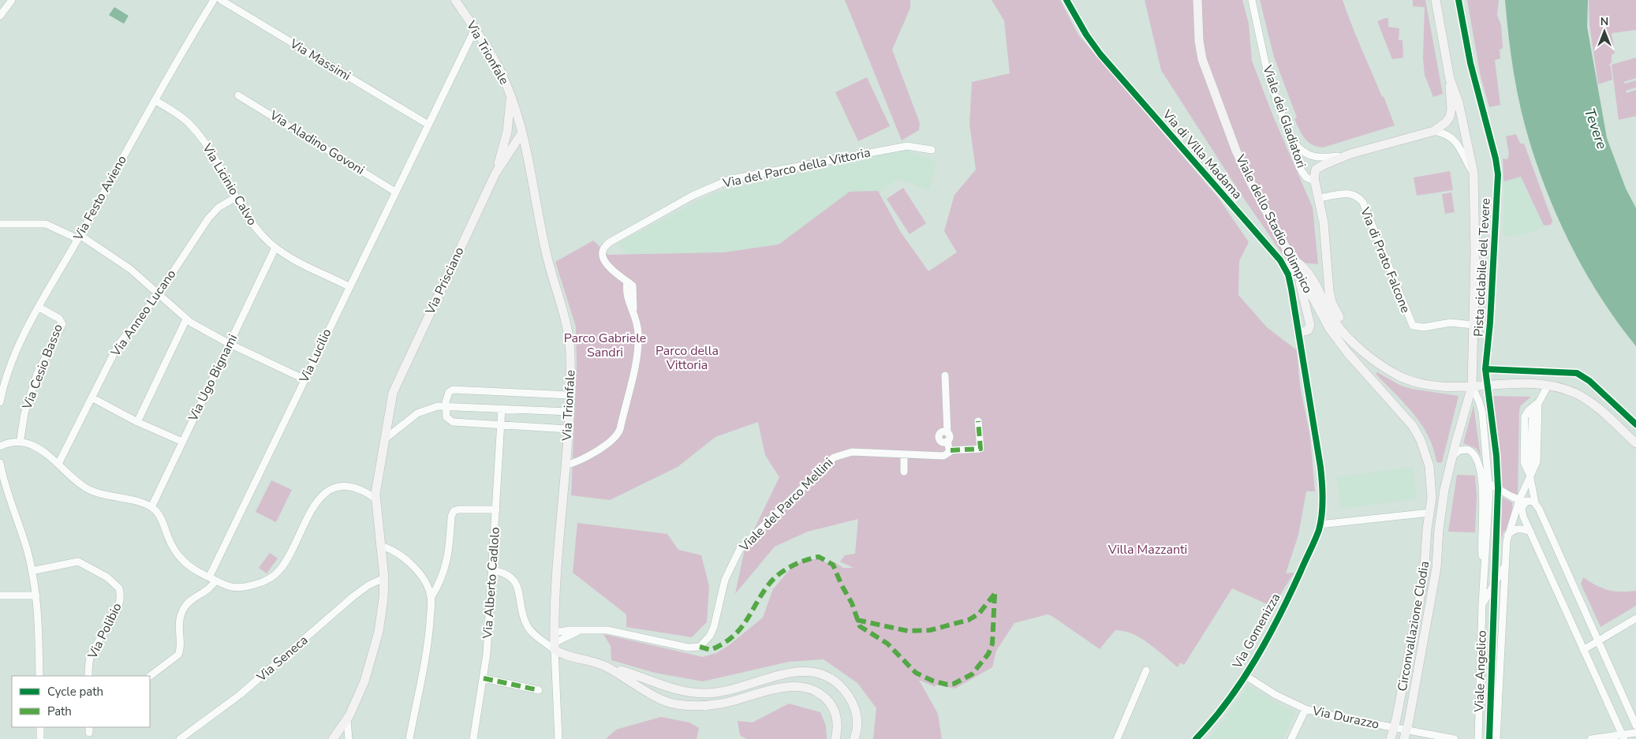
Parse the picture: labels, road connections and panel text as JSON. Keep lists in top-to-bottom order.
{
  "streets": {
    "main road": [
      "Via Trionfale",
      "Viale dello Stadio Olimpico",
      "Via Prisciano",
      "Circonvallazione Clodia"
    ],
    "street": [
      "Via Massimi",
      "Viale dei Gladiatori",
      "Via Aladino Govoni",
      "Via di Villa Madama",
      "Via del Parco della Vittoria",
      "Via Licinio Calvo",
      "Via Festo Avieno",
      "Via di Prato Falcone",
      "Via Anneo Lucano",
      "Via Lucilio",
      "Via Cesio Basso",
      "Via Ugo Bignami",
      "Viale del Parco Mellini",
      "Via Alberto Cadlolo",
      "Via Polibio",
      "Via Gomenizza",
      "Via Seneca",
      "Viale Angelico",
      "Via Durazzo"
    ],
    "cycle path": ["Pista ciclabile del Tevere"]
  },
  "crossings": [
    ["Via Trionfale", "Via del Parco della Vittoria"],
    ["Via Trionfale", "Via Prisciano"],
    ["Via Trionfale", "Via Lucilio"],
    ["Via Trionfale", "Viale del Parco Mellini"],
    ["Via Massimi", "Via Lucilio"],
    ["Via Aladino Govoni", "Via Lucilio"],
    ["Via di Villa Madama", "Via Gomenizza"],
    ["Via Licinio Calvo", "Via Festo Avieno"],
    ["Via Licinio Calvo", "Via Anneo Lucano"],
    ["Via Licinio Calvo", "Via Lucilio"],
    ["Via Licinio Calvo", "Via Ugo Bignami"],
    ["Via Festo Avieno", "Via Cesio Basso"],
    ["Viale dello Stadio Olimpico", "Circonvallazione Clodia"],
    ["Via di Prato Falcone", "Circonvallazione Clodia"],
    ["Via Prisciano", "Via Seneca"],
    ["Circonvallazione Clodia", "Via Durazzo"],
    ["Via Gomenizza", "Via Durazzo"]
  ],
  "water": ["Tevere"],
  "parks": ["Parco Gabriele Sandri", "Parco della Vittoria", "Villa Mazzanti"],
  "legend": ["Cycle path", "Path"],
  "north": "top"
}
